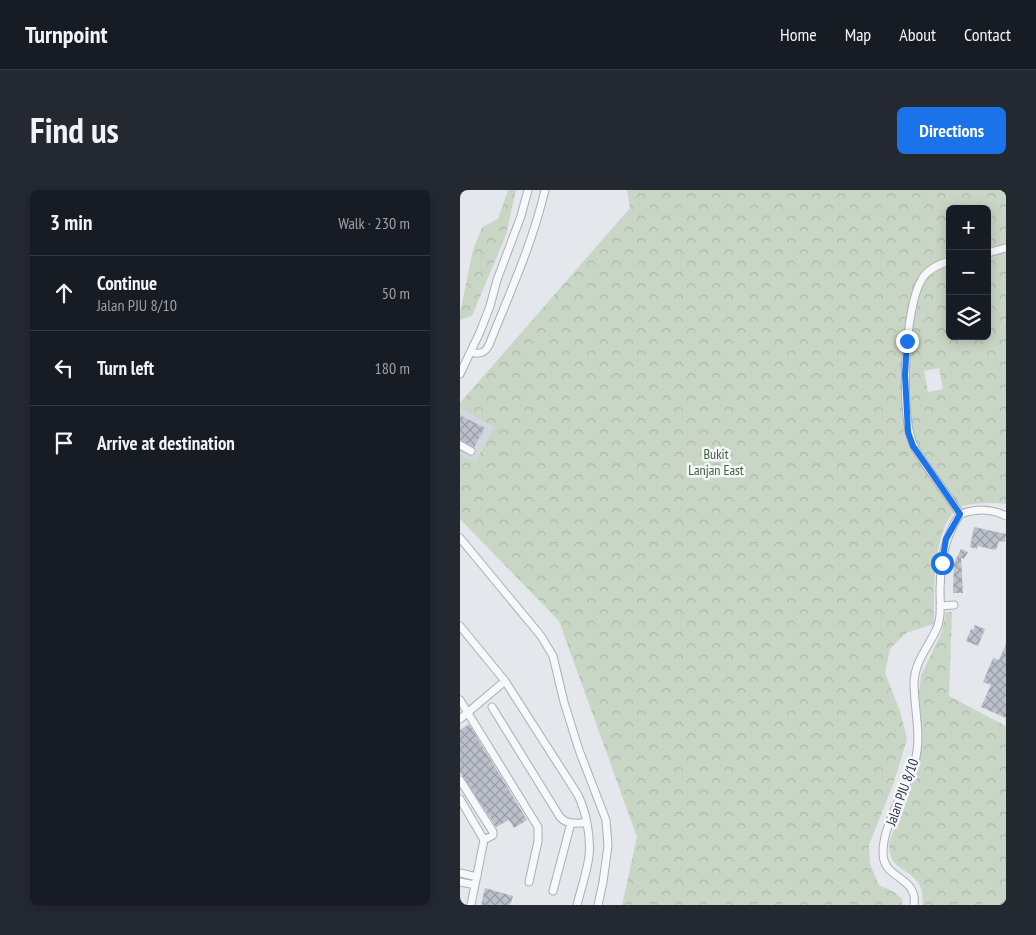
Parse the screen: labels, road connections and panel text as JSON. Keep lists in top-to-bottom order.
{
  "streets": {
    "street": ["Jalan PJU 8/10"]
  },
  "parks": ["Bukit Lanjan East"],
  "page": {
    "header": "Turnpoint",
    "nav": [
      "Home",
      "Map",
      "About",
      "Contact"
    ],
    "title": "Find us",
    "buttons": "Directions",
    "heading": ["3 min", "Walk · 230 m"],
    "map_buttons": ["+", "−"],
    "list": [
      ["Continue", "Jalan PJU 8/10", "50 m"],
      ["Turn left", "180 m"],
      "Arrive at destination"
    ]
  }
}
